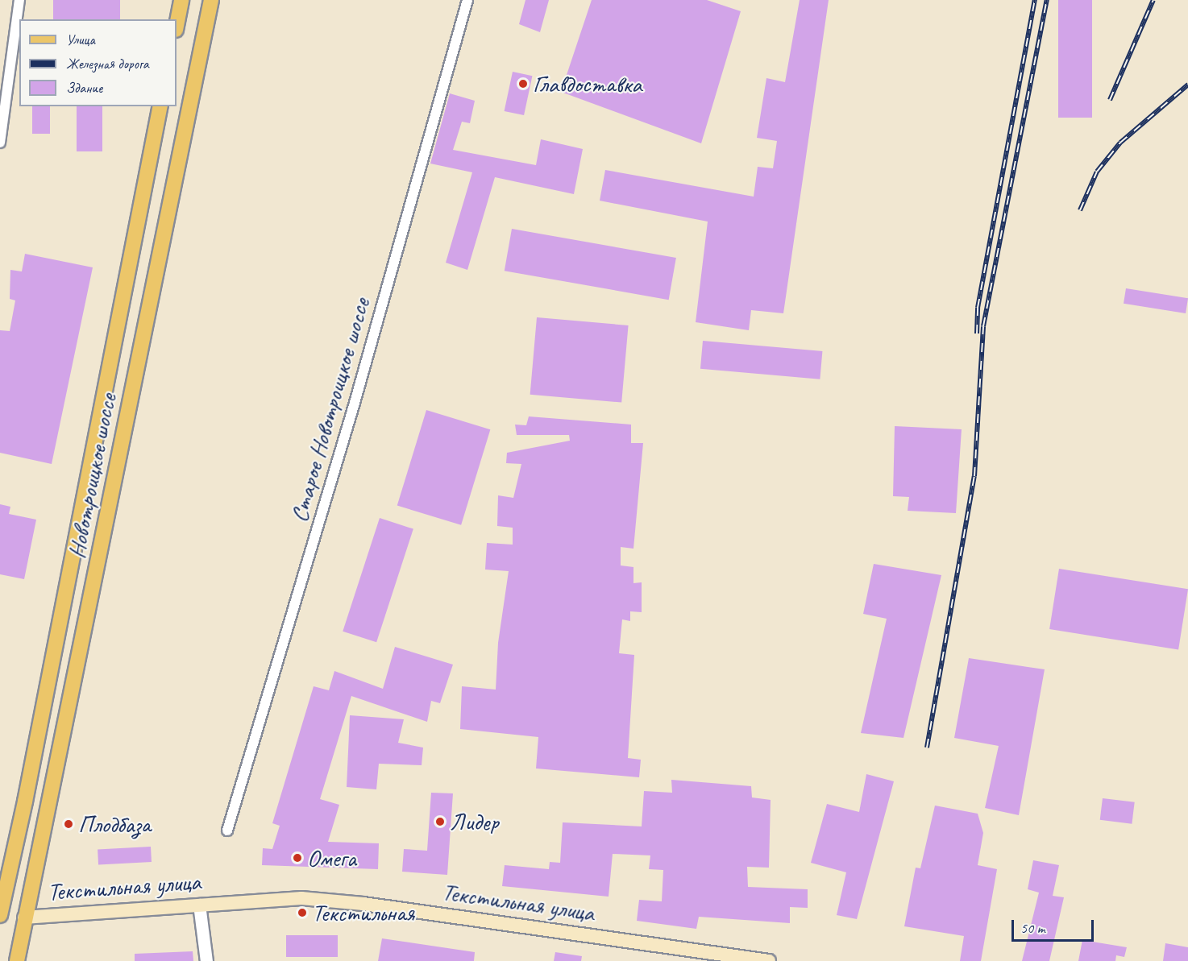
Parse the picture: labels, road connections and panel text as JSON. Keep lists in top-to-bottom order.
{
  "streets": {
    "main road": ["Новотроицкое шоссе", "Текстильная улица"],
    "street": ["Старое Новотроицкое шоссе"]
  },
  "crossings": [
    ["Новотроицкое шоссе", "Текстильная улица"]
  ],
  "places": [
    "Главдоставка",
    "Лидер",
    "Плодбаза",
    "Омега",
    "Текстильная"
  ],
  "legend": ["Улица", "Железная дорога", "Здание"],
  "scale_bar": "50 m"
}
